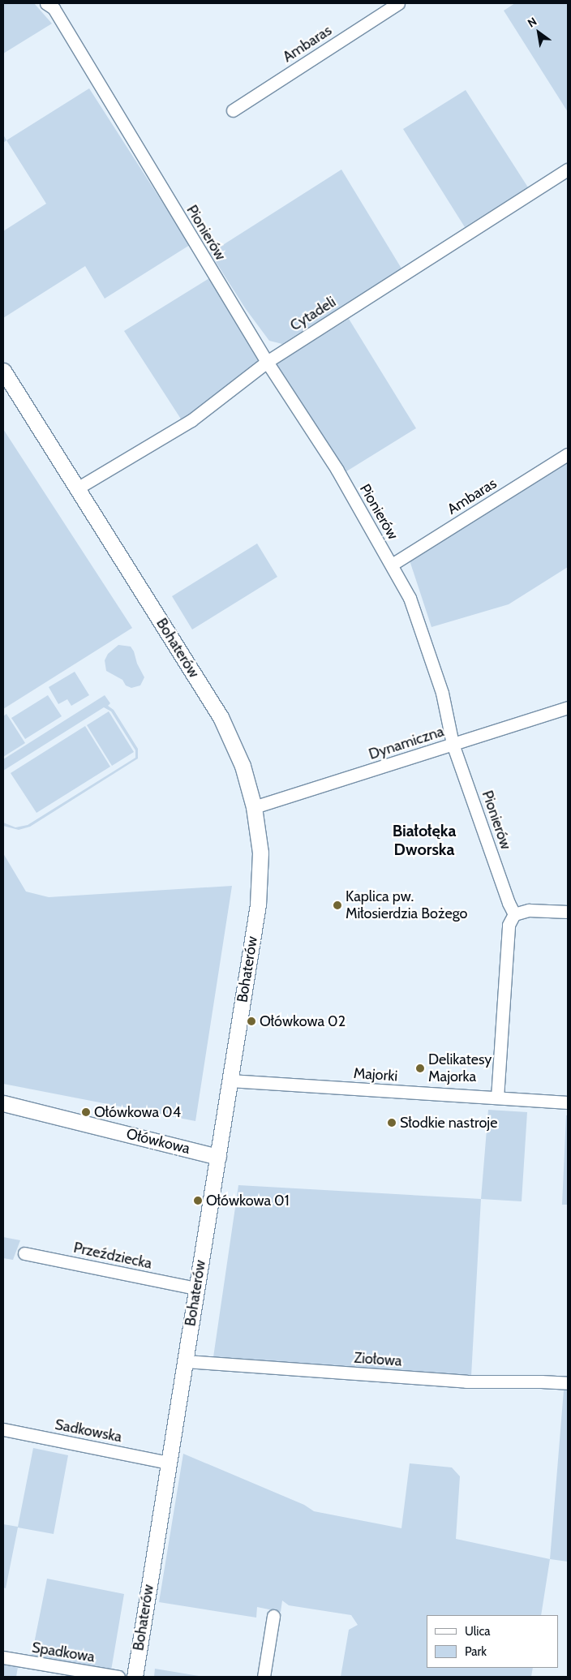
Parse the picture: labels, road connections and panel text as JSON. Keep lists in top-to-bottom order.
{
  "streets": {
    "street": [
      "Ambaras",
      "Pionierów",
      "Cytadeli",
      "Bohaterów",
      "Dynamiczna",
      "Majorki",
      "Ołówkowa",
      "Przeździecka",
      "Ziołowa",
      "Sadkowska",
      "Spadkowa"
    ]
  },
  "crossings": [
    ["Ambaras", "Pionierów"],
    ["Pionierów", "Cytadeli"],
    ["Pionierów", "Dynamiczna"],
    ["Cytadeli", "Bohaterów"],
    ["Bohaterów", "Dynamiczna"],
    ["Bohaterów", "Majorki"],
    ["Bohaterów", "Ołówkowa"],
    ["Bohaterów", "Przeździecka"],
    ["Bohaterów", "Ziołowa"],
    ["Bohaterów", "Sadkowska"]
  ],
  "districts": ["Białołęka Dworska"],
  "places": [
    "Kaplica pw. Miłosierdzia Bożego",
    "Ołówkowa 02",
    "Delikatesy Majorka",
    "Ołówkowa 04",
    "Słodkie nastroje",
    "Ołówkowa 01"
  ],
  "legend": ["Ulica", "Park"],
  "north": "top left"
}
